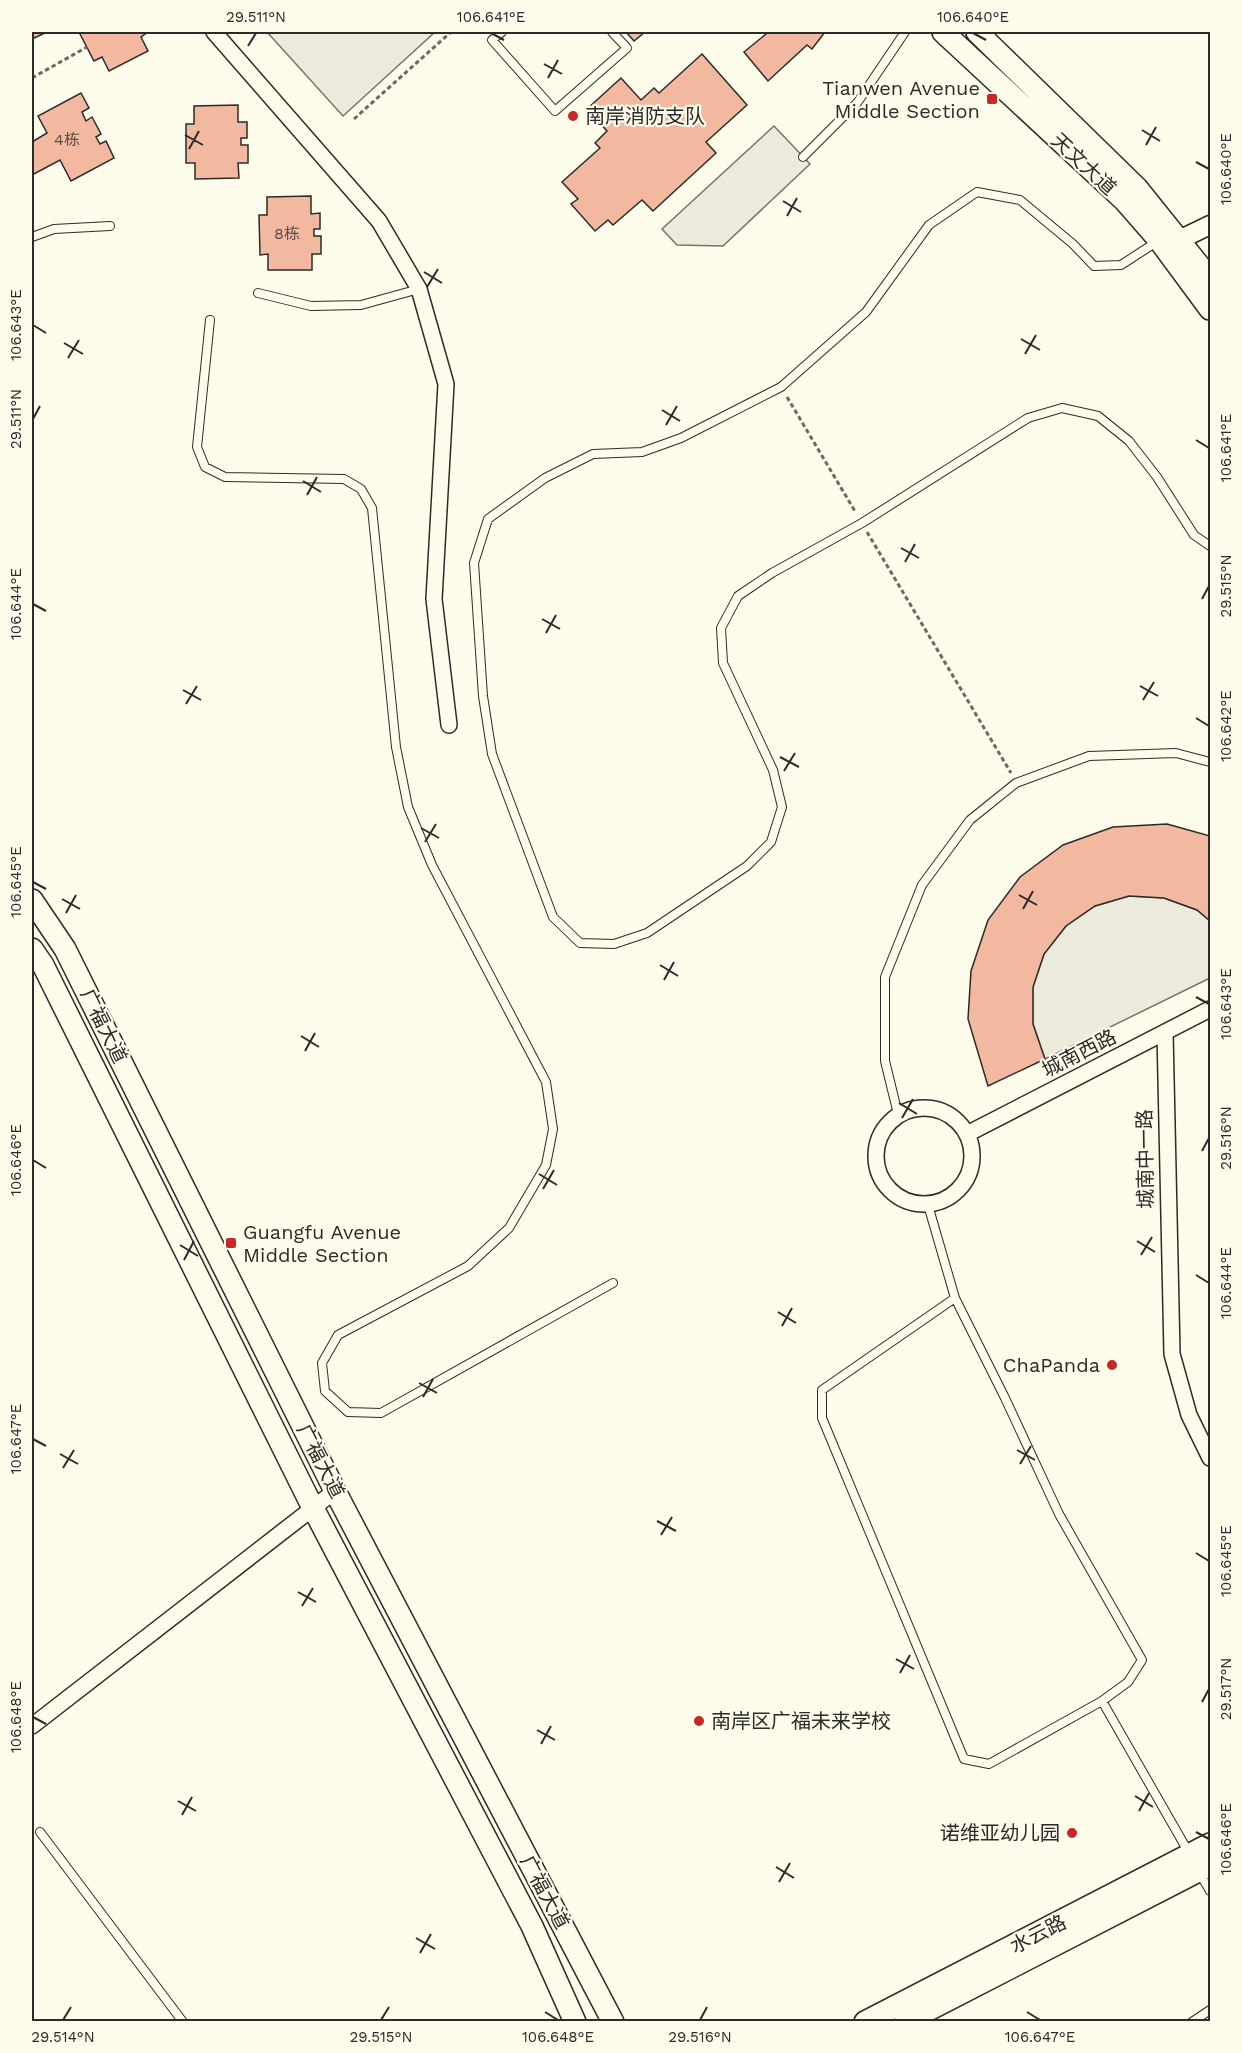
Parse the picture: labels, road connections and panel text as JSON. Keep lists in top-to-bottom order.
{
  "streets": {
    "main road": ["天文大道", "广福大道", "水云路"],
    "street": ["城南西路", "城南中一路"]
  },
  "crossings": [
    ["城南西路", "城南中一路"]
  ],
  "places": {
    "transit": ["Tianwen Avenue Middle Section", "Guangfu Avenue Middle Section"],
    "other": [
      "南岸消防支队",
      "ChaPanda",
      "南岸区广福未来学校",
      "诺维亚幼儿园"
    ]
  },
  "house_numbers": ["4栋", "8栋"],
  "coordinates": [
    "29.511°N",
    "106.641°E",
    "106.640°E",
    "106.643°E",
    "29.515°N",
    "106.644°E",
    "106.642°E",
    "106.645°E",
    "29.516°N",
    "106.646°E",
    "106.647°E",
    "29.517°N",
    "106.648°E",
    "29.514°N"
  ]
}
